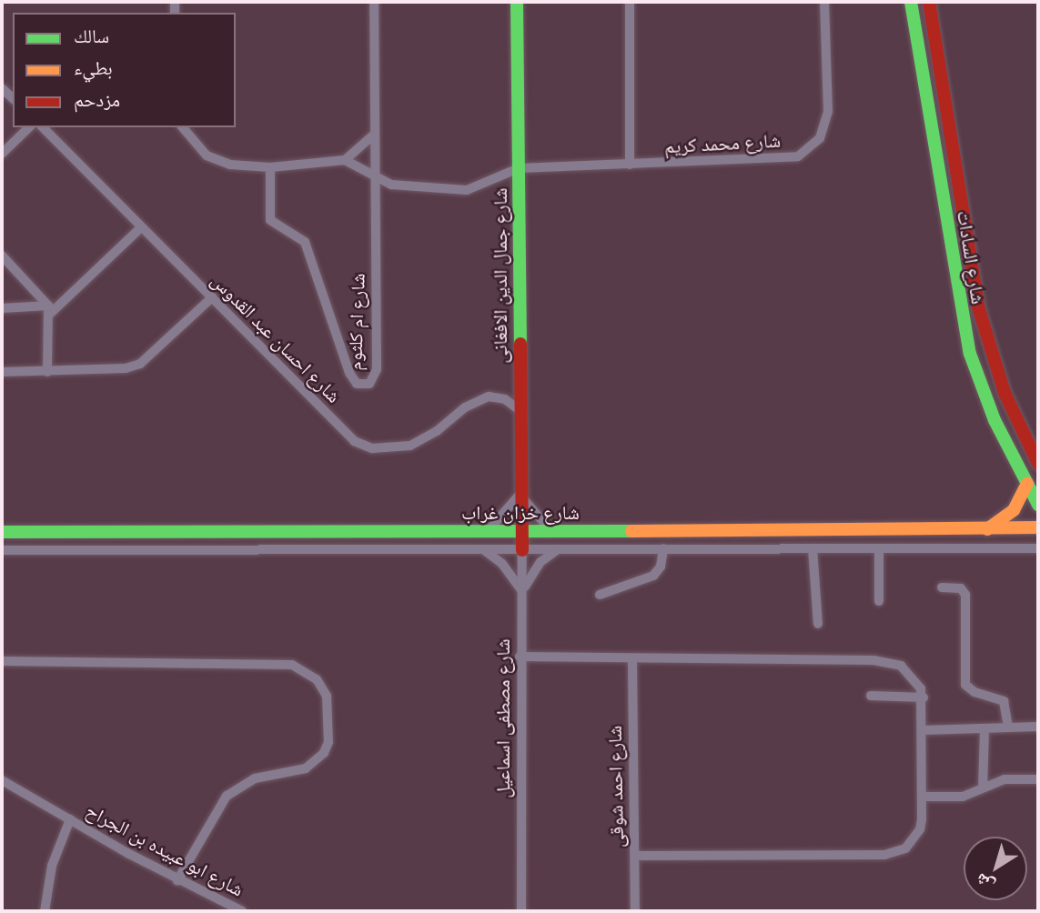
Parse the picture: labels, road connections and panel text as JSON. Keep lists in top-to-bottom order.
{
  "streets": {
    "street": [
      "شارع محمد كريم",
      "شارع السادات",
      "شارع جمال الدين الافغانى",
      "شارع ام كلثوم",
      "شارع احسان عبد القدوس",
      "شارع خزان غراب",
      "شارع مصطفى اسماعيل",
      "شارع احمد شوقى",
      "شارع ابو عبيده بن الجراح"
    ]
  },
  "crossings": [
    ["شارع محمد كريم", "شارع جمال الدين الافغانى"],
    ["شارع جمال الدين الافغانى", "شارع احسان عبد القدوس"],
    ["شارع جمال الدين الافغانى", "شارع خزان غراب"],
    ["شارع جمال الدين الافغانى", "شارع مصطفى اسماعيل"],
    ["شارع خزان غراب", "شارع مصطفى اسماعيل"]
  ],
  "legend": ["سالك", "بطيء", "مزدحم"],
  "north": "bottom left"
}
